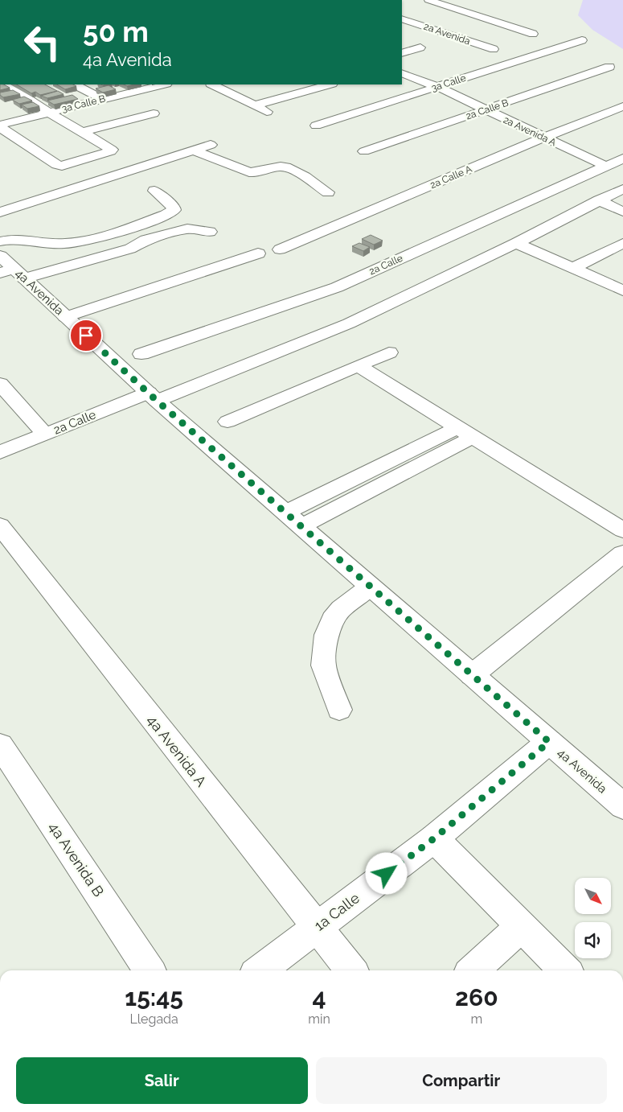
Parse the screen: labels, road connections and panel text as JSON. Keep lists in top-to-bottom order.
{
  "streets": {
    "street": [
      "2a Avenida",
      "3a Calle",
      "3a Calle B",
      "2a Calle B",
      "2a Avenida A",
      "2a Calle A",
      "2a Calle",
      "4a Avenida",
      "4a Avenida A",
      "4a Avenida B",
      "1a Calle"
    ]
  },
  "crossings": [
    ["3a Calle", "2a Avenida A"],
    ["2a Calle B", "2a Avenida A"],
    ["2a Avenida A", "2a Calle A"],
    ["2a Avenida A", "2a Calle"],
    ["2a Calle", "4a Avenida"],
    ["4a Avenida", "1a Calle"],
    ["4a Avenida A", "1a Calle"]
  ],
  "north": "bottom right",
  "page": {
    "turn": ["50 m", "4a Avenida"],
    "eta": [
      "15:45",
      "Llegada",
      "4",
      "min",
      "260",
      "m"
    ],
    "buttons": ["Salir", "Compartir"]
  }
}
